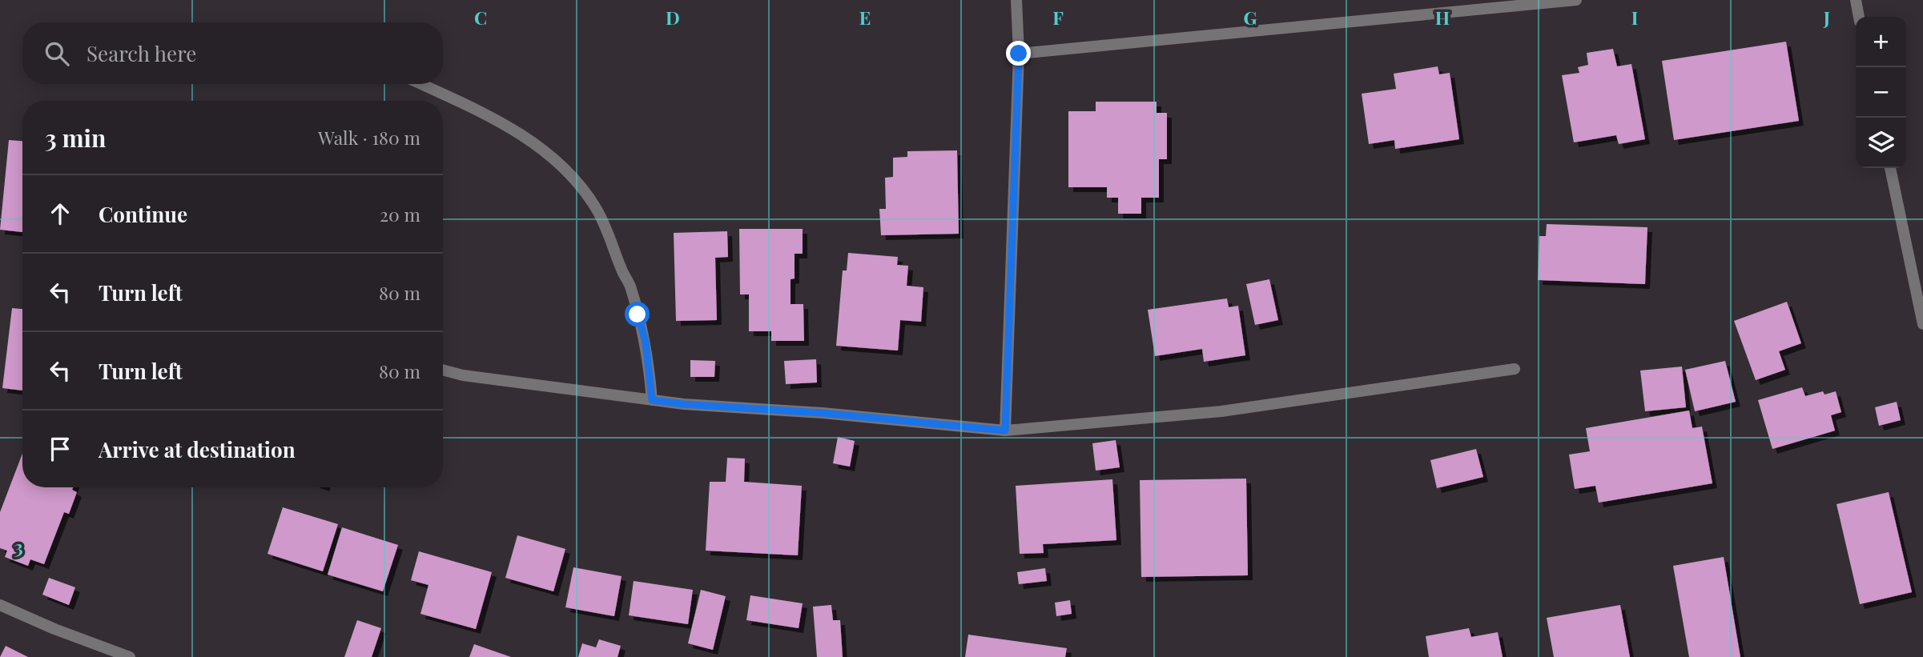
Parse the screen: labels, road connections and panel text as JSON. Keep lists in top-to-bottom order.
{
  "page": {
    "map_buttons": ["+", "−"],
    "search": "Search here",
    "heading": ["3 min", "Walk · 180 m"],
    "list": [
      ["Continue", "20 m"],
      ["Turn left", "80 m"],
      ["Turn left", "80 m"],
      "Arrive at destination"
    ]
  },
  "grid": {
    "columns": [
      "C",
      "D",
      "E",
      "F",
      "G",
      "H",
      "I",
      "J"
    ],
    "rows": ["3"]
  }
}
